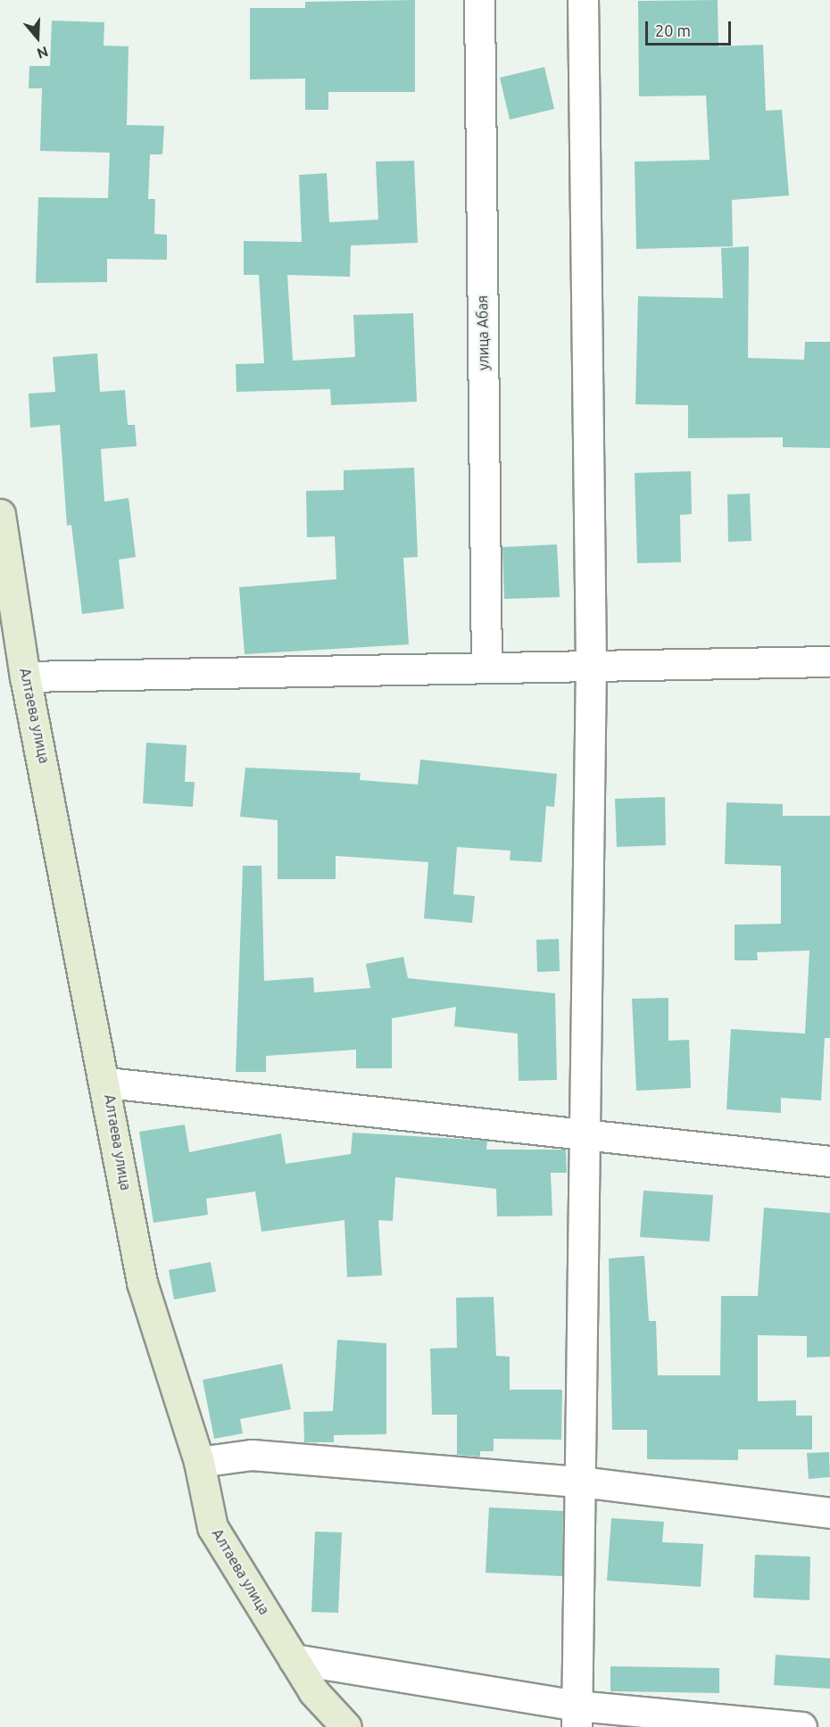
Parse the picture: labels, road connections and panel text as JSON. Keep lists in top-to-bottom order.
{
  "streets": {
    "main road": ["Алтаева улица"],
    "street": ["улица Абая"]
  },
  "scale_bar": "20 m",
  "north": "bottom"
}
